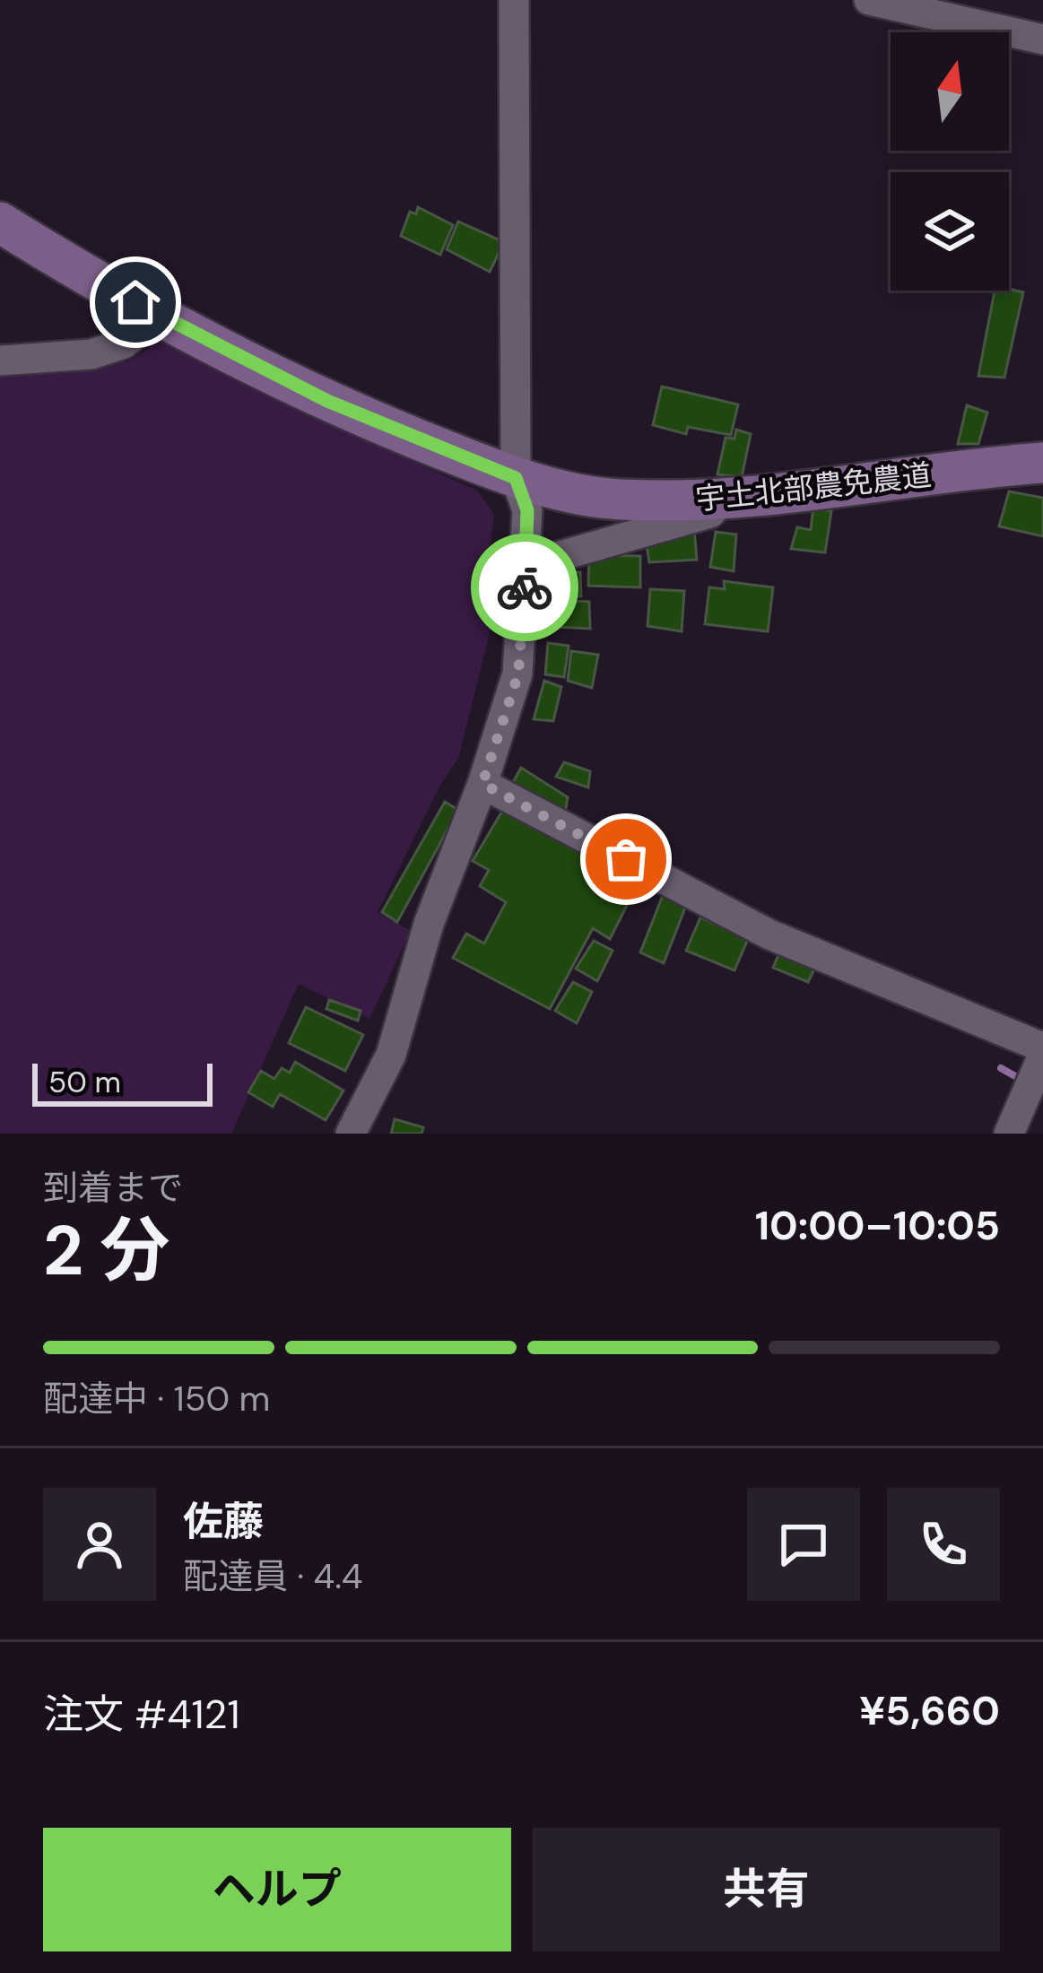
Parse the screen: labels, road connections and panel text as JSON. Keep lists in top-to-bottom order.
{
  "streets": {
    "street": ["宇土北部農免農道"]
  },
  "scale_bar": "50 m",
  "north": "top",
  "page": {
    "scale": "50 m",
    "heading": ["2 分", "到着まで", "10:00–10:05"],
    "panel": [
      "佐藤",
      "配達員 · 4.4",
      "注文 #4121",
      "¥5,660"
    ],
    "bar": "配達中 · 150 m",
    "buttons": ["ヘルプ", "共有"]
  }
}
